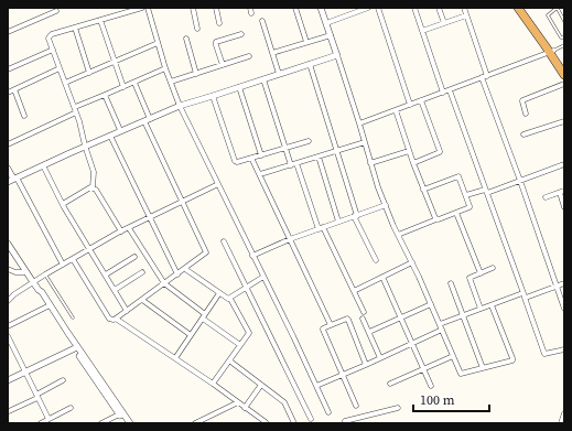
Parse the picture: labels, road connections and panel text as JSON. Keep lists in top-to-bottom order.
{
  "scale_bar": "100 m"
}
